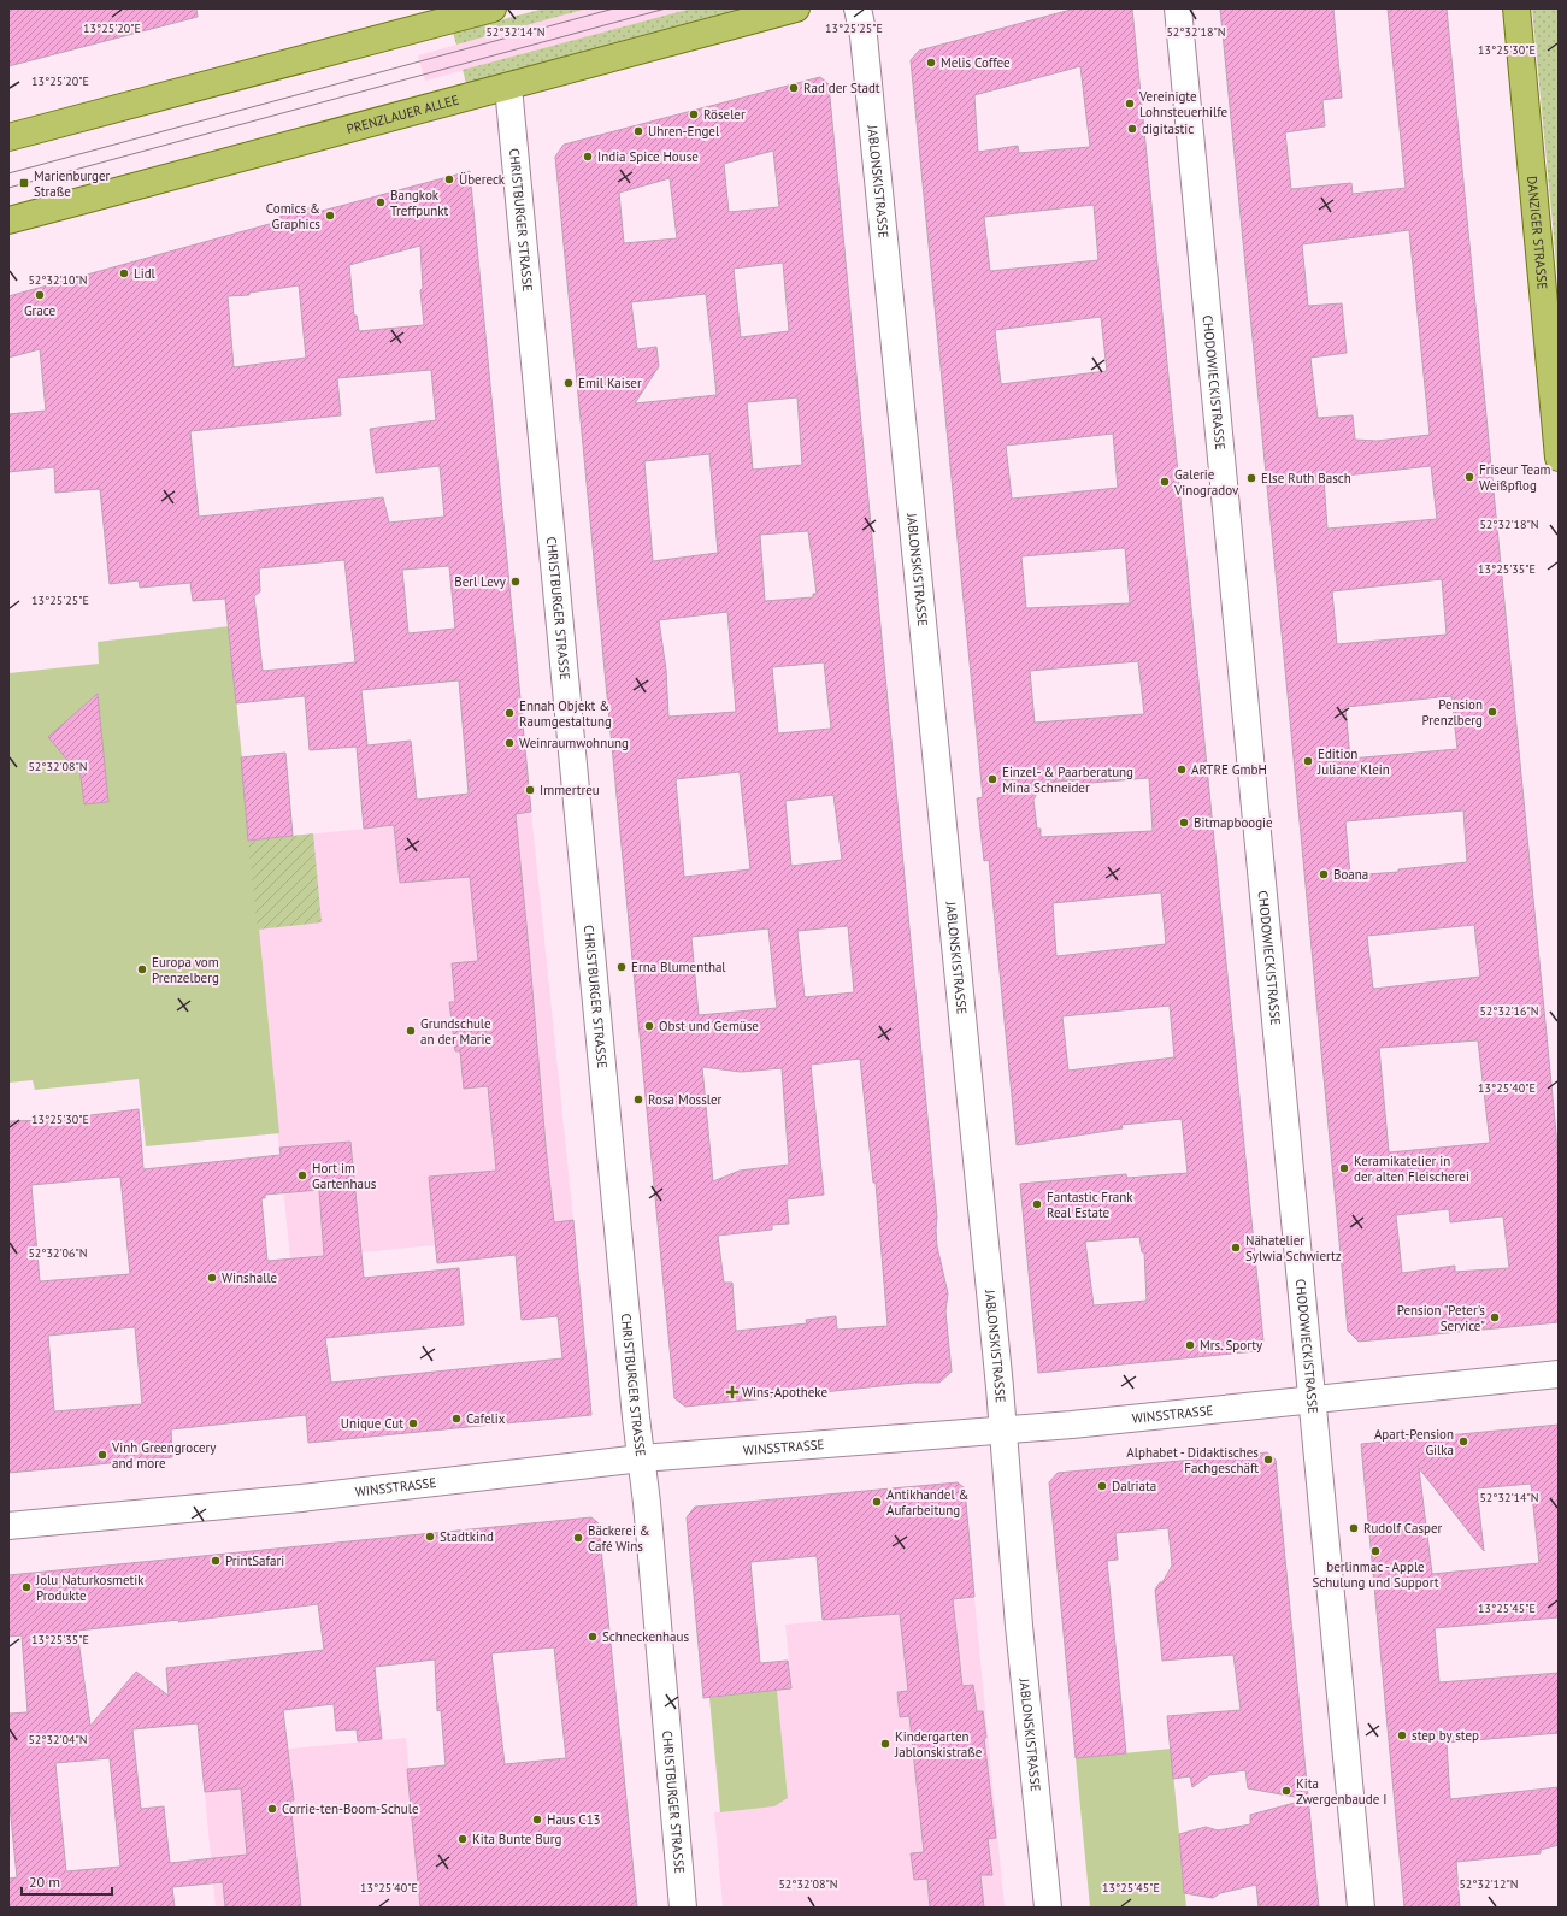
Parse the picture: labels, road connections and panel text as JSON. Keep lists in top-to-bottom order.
{
  "streets": {
    "main road": ["PRENZLAUER ALLEE", "DANZIGER STRASSE"],
    "street": [
      "JABLONSKISTRASSE",
      "CHRISTBURGER STRASSE",
      "CHODOWIECKISTRASSE",
      "WINSSTRASSE"
    ]
  },
  "crossings": [
    ["PRENZLAUER ALLEE", "CHRISTBURGER STRASSE"],
    ["JABLONSKISTRASSE", "WINSSTRASSE"],
    ["CHRISTBURGER STRASSE", "WINSSTRASSE"],
    ["CHODOWIECKISTRASSE", "WINSSTRASSE"]
  ],
  "places": {
    "other": [
      "Melis Coffee",
      "Rad der Stadt",
      "Vereinigte Lohnsteuerhilfe",
      "Röseler",
      "digitastic",
      "Uhren-Engel",
      "India Spice House",
      "Übereck",
      "Bangkok Treffpunkt",
      "Comics & Graphics",
      "Lidl",
      "Grace",
      "Emil Kaiser",
      "Friseur Team Weißpflog",
      "Else Ruth Basch",
      "Galerie Vinogradov",
      "Berl Levy",
      "Pension Prenzlberg",
      "Ennah Objekt & Raumgestaltung",
      "Weinraumwohnung",
      "Edition Juliane Klein",
      "ARTRE GmbH",
      "Einzel- & Paarberatung Mina Schneider",
      "Immertreu",
      "Bitmapboogie",
      "Boana",
      "Erna Blumenthal",
      "Europa vom Prenzelberg",
      "Obst und Gemüse",
      "Grundschule an der Marie",
      "Rosa Mossler",
      "Keramikatelier in der alten Fleischerei",
      "Hort im Gartenhaus",
      "Fantastic Frank Real Estate",
      "Nähatelier Sylwia Schwiertz",
      "Winshalle",
      "Pension \"Peter's Service\"",
      "Mrs. Sporty",
      "Cafelix",
      "Unique Cut",
      "Apart-Pension Gilka",
      "Vinh Greengrocery and more",
      "Alphabet - Didaktisches Fachgeschäft",
      "Dalriata",
      "Antikhandel & Aufarbeitung",
      "Rudolf Casper",
      "Stadtkind",
      "Bäckerei & Café Wins",
      "berlinmac - Apple Schulung und Support",
      "PrintSafari",
      "Jolu Naturkosmetik Produkte",
      "Schneckenhaus",
      "step by step",
      "Kindergarten Jablonskistraße",
      "Kita Zwergenbaude I",
      "Corrie-ten-Boom-Schule",
      "Haus C13",
      "Kita Bunte Burg"
    ],
    "transit": ["Marienburger Straße"],
    "health": ["Wins-Apotheke"]
  },
  "scale_bar": "20 m",
  "coordinates": [
    "13°25'20\"E",
    "13°25'25\"E",
    "52°32'14\"N",
    "52°32'18\"N",
    "13°25'30\"E",
    "52°32'10\"N",
    "13°25'35\"E",
    "52°32'08\"N",
    "52°32'16\"N",
    "13°25'40\"E",
    "52°32'06\"N",
    "13°25'45\"E",
    "52°32'04\"N",
    "52°32'12\"N"
  ]
}
